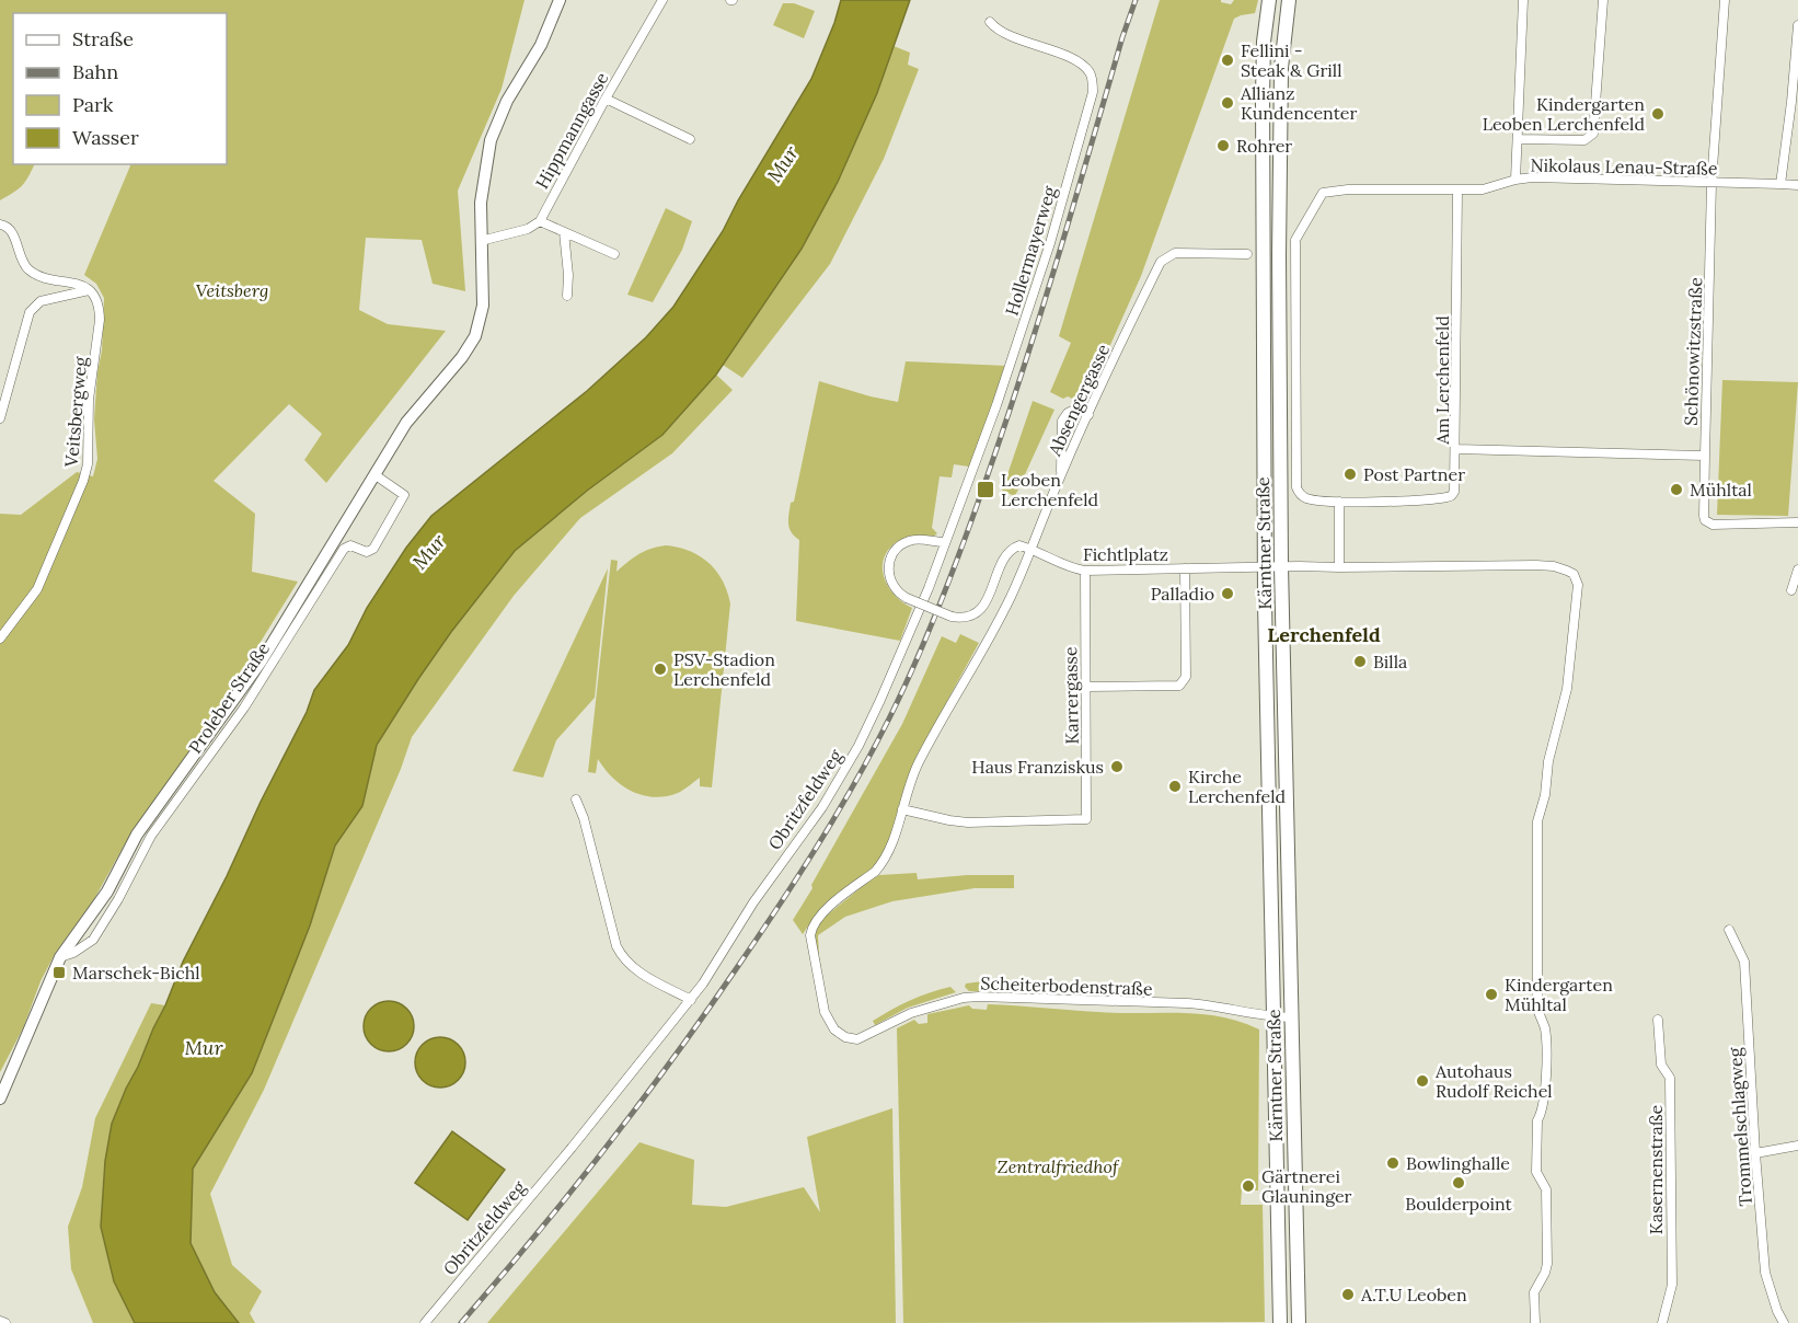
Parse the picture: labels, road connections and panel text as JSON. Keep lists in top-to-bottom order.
{
  "streets": {
    "main road": ["Kärntner Straße", "Proleber Straße"],
    "street": [
      "Hippmanngasse",
      "Nikolaus Lenau-Straße",
      "Hollermayerweg",
      "Schönowitzstraße",
      "Am Lerchenfeld",
      "Absengergasse",
      "Veitsbergweg",
      "Fichtlplatz",
      "Karrergasse",
      "Obritzfeldweg",
      "Scheiterbodenstraße",
      "Trommelschlagweg",
      "Kasernenstraße"
    ]
  },
  "crossings": [
    ["Nikolaus Lenau-Straße", "Schönowitzstraße"],
    ["Nikolaus Lenau-Straße", "Am Lerchenfeld"],
    ["Hollermayerweg", "Obritzfeldweg"],
    ["Absengergasse", "Fichtlplatz"],
    ["Absengergasse", "Karrergasse"],
    ["Absengergasse", "Scheiterbodenstraße"],
    ["Kärntner Straße", "Fichtlplatz"],
    ["Kärntner Straße", "Scheiterbodenstraße"],
    ["Fichtlplatz", "Karrergasse"],
    ["Karrergasse", "Scheiterbodenstraße"]
  ],
  "districts": ["Lerchenfeld"],
  "water": ["Mur"],
  "parks": ["Veitsberg", "Zentralfriedhof"],
  "places": {
    "other": [
      "Fellini - Steak & Grill",
      "Allianz Kundencenter",
      "Kindergarten Leoben Lerchenfeld",
      "Rohrer",
      "Post Partner",
      "Mühltal",
      "Palladio",
      "Billa",
      "PSV-Stadion Lerchenfeld",
      "Haus Franziskus",
      "Kirche Lerchenfeld",
      "Kindergarten Mühltal",
      "Autohaus Rudolf Reichel",
      "Bowlinghalle",
      "Boulderpoint",
      "Gärtnerei Glauninger",
      "A.T.U Leoben"
    ],
    "transit": ["Leoben Lerchenfeld", "Marschek-Bichl"]
  },
  "legend": [
    "Straße",
    "Bahn",
    "Park",
    "Wasser"
  ]
}
